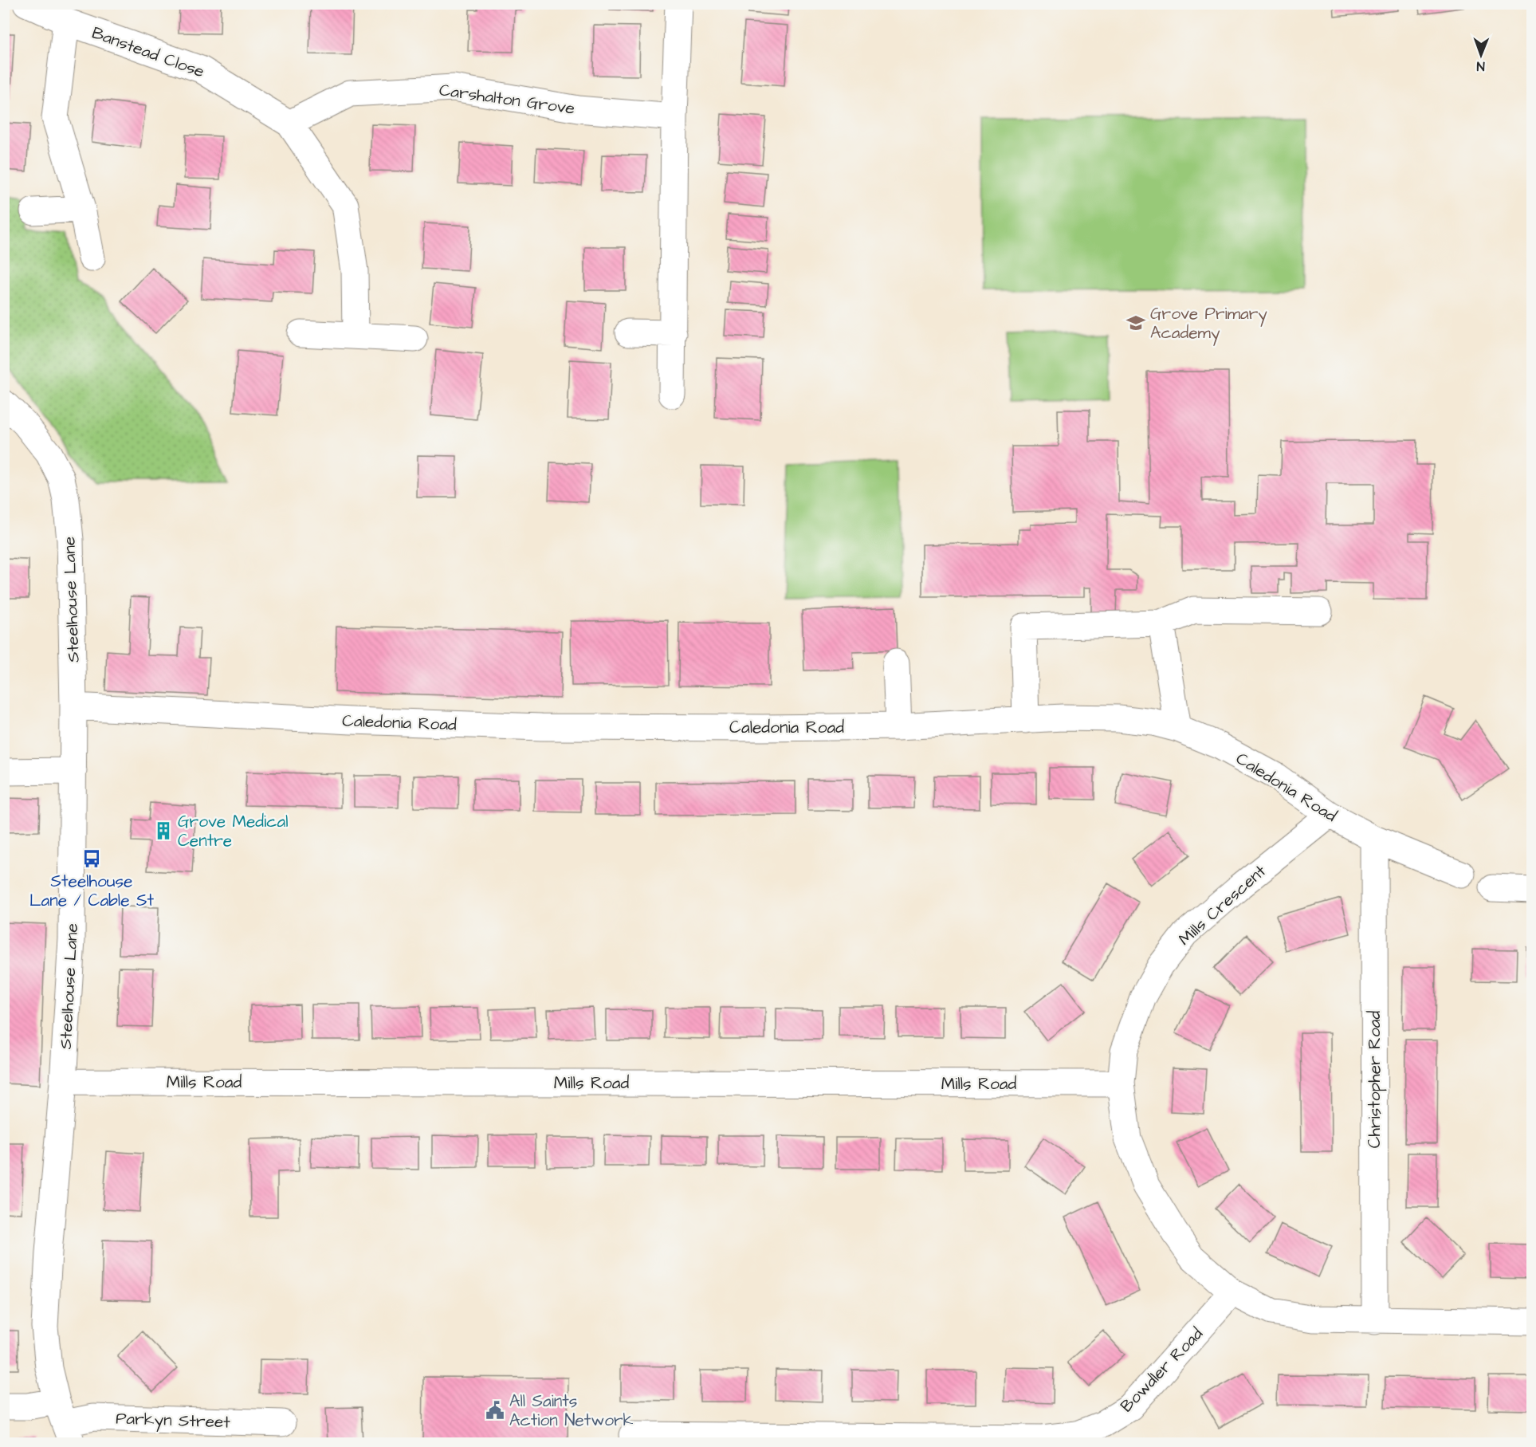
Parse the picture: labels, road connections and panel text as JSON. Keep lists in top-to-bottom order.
{
  "streets": {
    "street": [
      "Banstead Close",
      "Carshalton Grove",
      "Steelhouse Lane",
      "Caledonia Road",
      "Mills Crescent",
      "Christopher Road",
      "Mills Road",
      "Bowdler Road",
      "Parkyn Street"
    ]
  },
  "crossings": [
    ["Banstead Close", "Carshalton Grove"],
    ["Steelhouse Lane", "Caledonia Road"],
    ["Steelhouse Lane", "Mills Road"],
    ["Steelhouse Lane", "Parkyn Street"],
    ["Caledonia Road", "Mills Crescent"],
    ["Caledonia Road", "Christopher Road"],
    ["Mills Crescent", "Mills Road"],
    ["Mills Crescent", "Bowdler Road"]
  ],
  "places": {
    "school or university": ["Grove Primary Academy"],
    "building": ["Grove Medical Centre"],
    "bus stop": ["Steelhouse Lane / Cable St"],
    "public building": ["All Saints Action Network"]
  },
  "north": "bottom"
}
